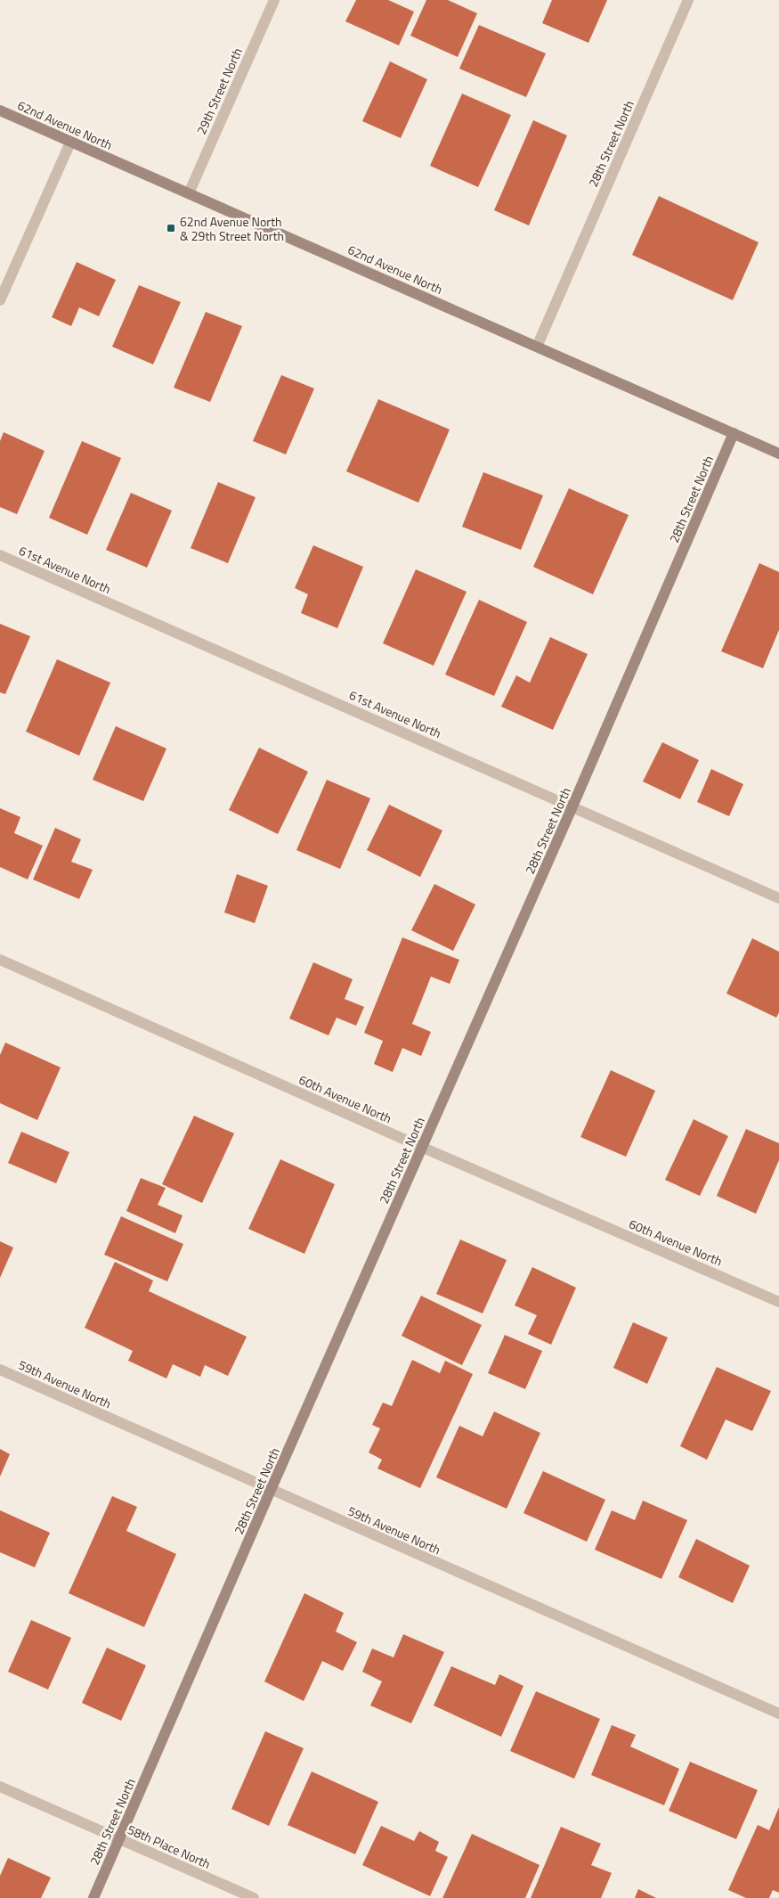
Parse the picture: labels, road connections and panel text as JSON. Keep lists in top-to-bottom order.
{
  "streets": {
    "street": [
      "29th Street North",
      "62nd Avenue North",
      "28th Street North",
      "61st Avenue North",
      "60th Avenue North",
      "59th Avenue North",
      "58th Place North"
    ]
  },
  "crossings": [
    ["29th Street North", "62nd Avenue North"],
    ["62nd Avenue North", "28th Street North"],
    ["28th Street North", "61st Avenue North"],
    ["28th Street North", "60th Avenue North"],
    ["28th Street North", "59th Avenue North"],
    ["28th Street North", "58th Place North"]
  ],
  "places": {
    "transit": ["62nd Avenue North & 29th Street North"]
  }
}
